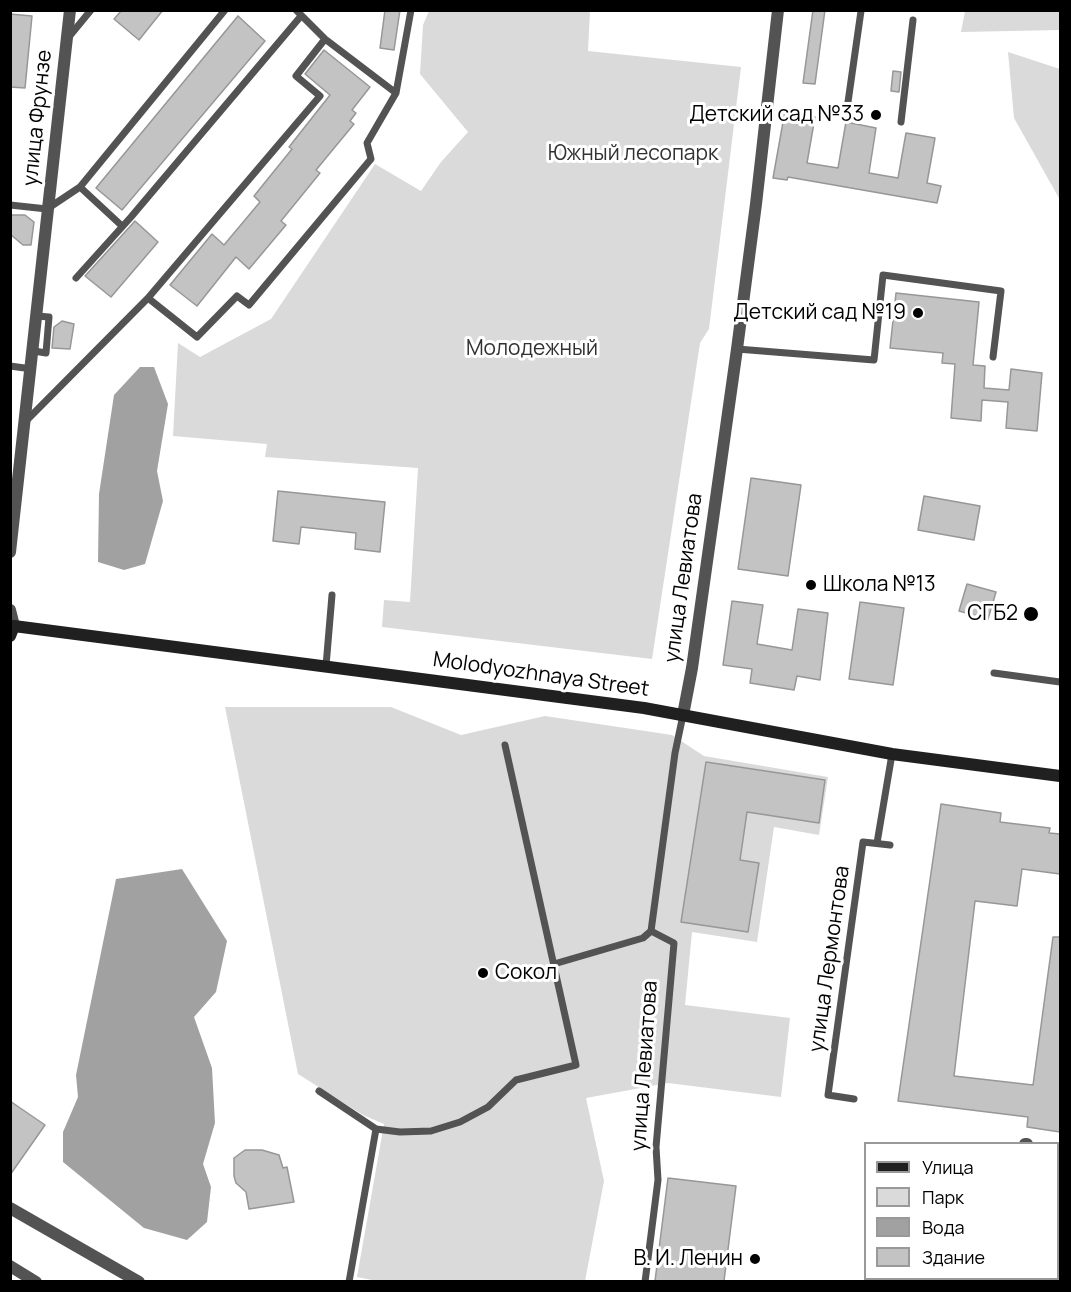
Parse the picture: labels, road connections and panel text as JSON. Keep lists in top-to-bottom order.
{
  "streets": {
    "main road": ["Molodyozhnaya Street"],
    "street": ["улица Фрунзе", "улица Левиатова"],
    "lane": ["улица Лермонтова"]
  },
  "crossings": [
    ["улица Левиатова", "Molodyozhnaya Street"]
  ],
  "parks": ["Южный лесопарк", "Молодежный"],
  "places": [
    "Детский сад №33",
    "Детский сад №19",
    "Школа №13",
    "СГБ2",
    "Сокол",
    "В. И. Ленин"
  ],
  "legend": [
    "Улица",
    "Парк",
    "Вода",
    "Здание"
  ]
}
